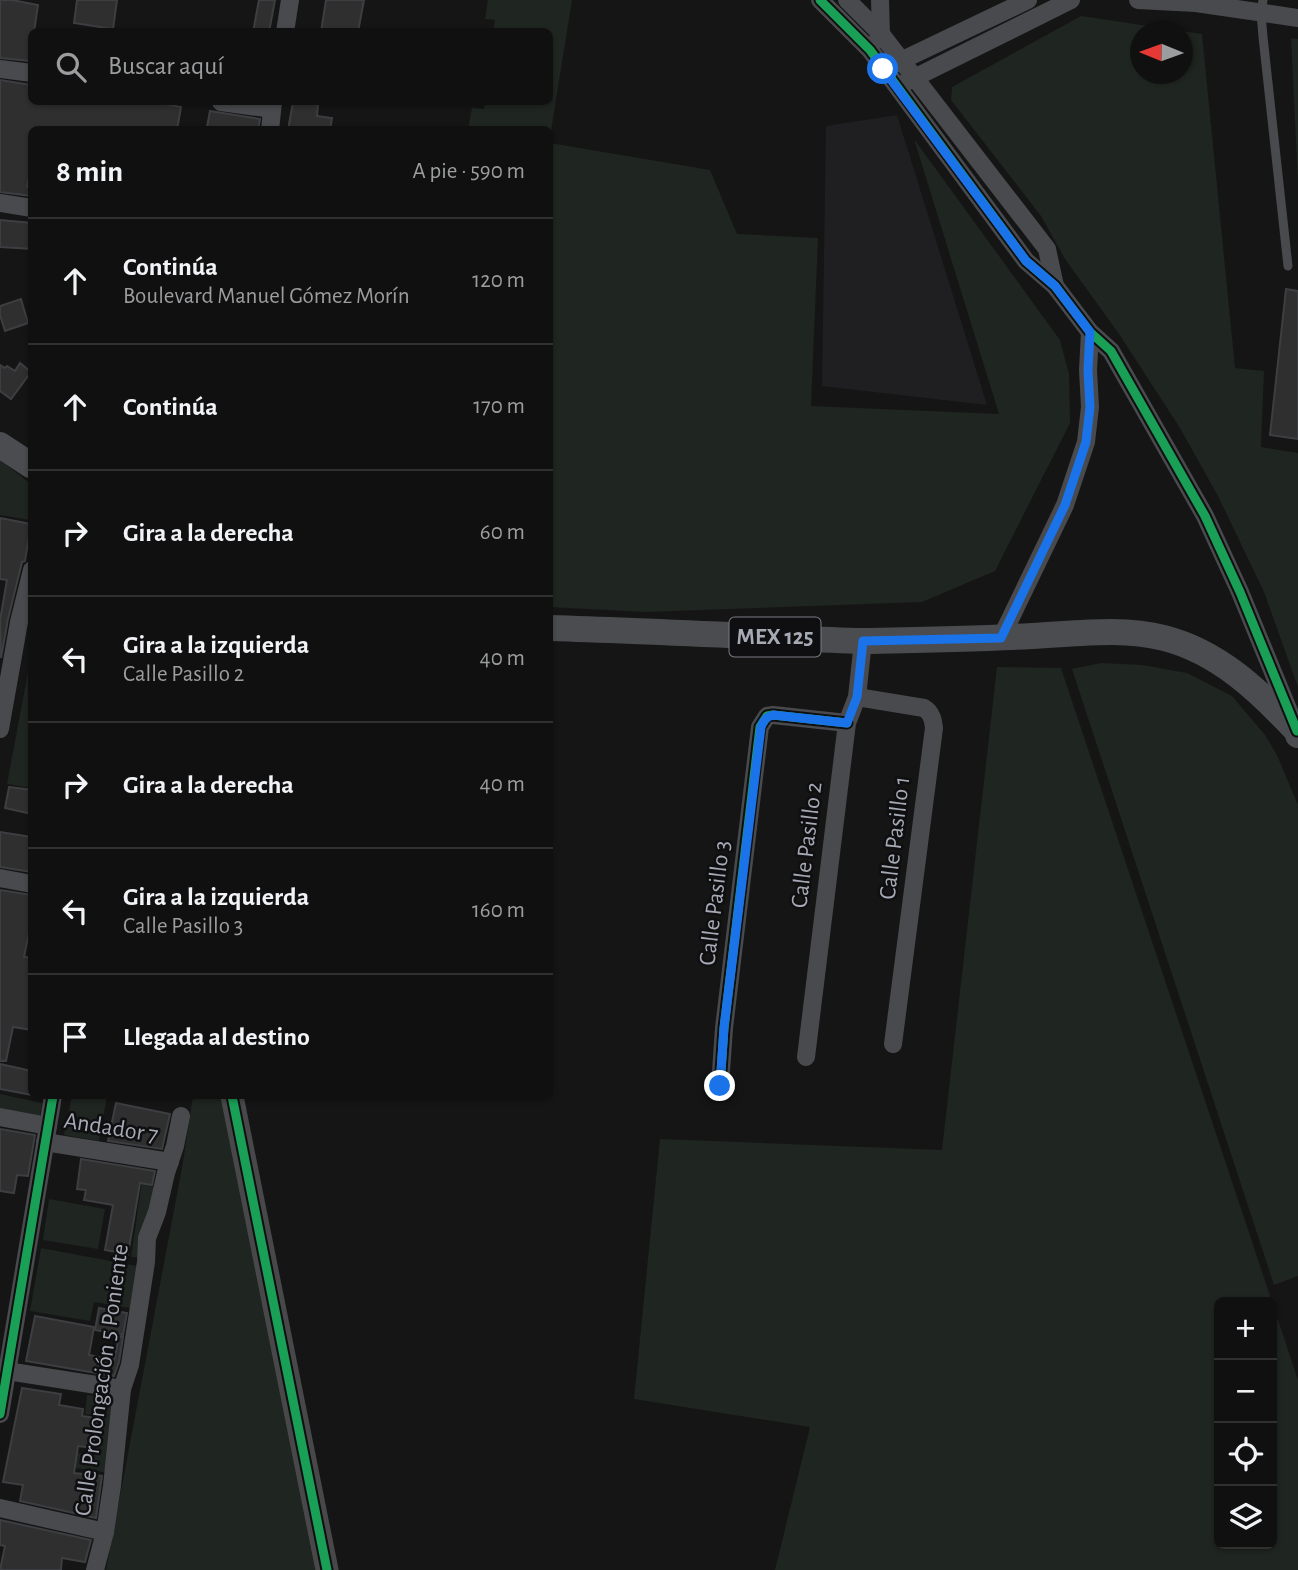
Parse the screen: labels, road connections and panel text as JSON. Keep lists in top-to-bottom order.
{
  "streets": {
    "main road": ["MEX 125"],
    "street": [
      "Calle Pasillo 1",
      "Calle Pasillo 2",
      "Calle Pasillo 3",
      "Andador 7",
      "Calle Prolongación 5 Poniente"
    ]
  },
  "crossings": [
    ["MEX 125", "Calle Pasillo 2"],
    ["Calle Pasillo 1", "Calle Pasillo 2"],
    ["Calle Pasillo 2", "Calle Pasillo 3"],
    ["Andador 7", "Calle Prolongación 5 Poniente"]
  ],
  "north": "left",
  "page": {
    "search": "Buscar aquí",
    "heading": ["8 min", "A pie · 590 m"],
    "list": [
      ["Continúa", "Boulevard Manuel Gómez Morín", "120 m"],
      ["Continúa", "170 m"],
      ["Gira a la derecha", "60 m"],
      ["Gira a la izquierda", "Calle Pasillo 2", "40 m"],
      ["Gira a la derecha", "40 m"],
      ["Gira a la izquierda", "Calle Pasillo 3", "160 m"],
      "Llegada al destino"
    ],
    "map_buttons": ["+", "−"]
  }
}
